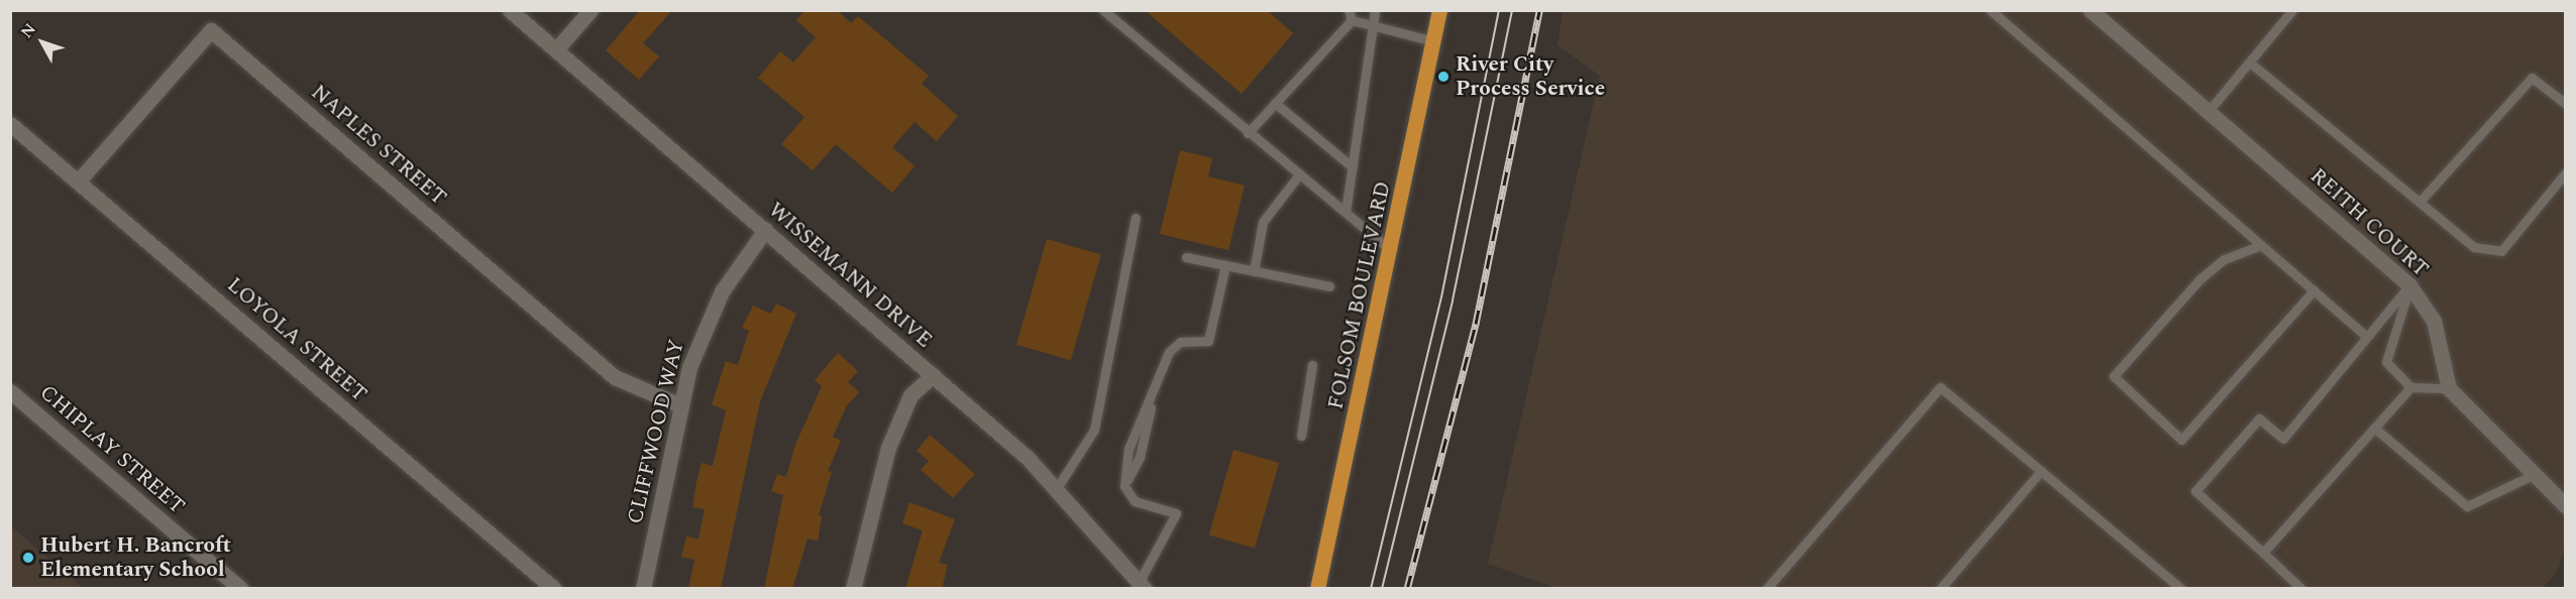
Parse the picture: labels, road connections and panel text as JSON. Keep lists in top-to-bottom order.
{
  "streets": {
    "main road": ["FOLSOM BOULEVARD"],
    "street": [
      "NAPLES STREET",
      "REITH COURT",
      "WISSEMANN DRIVE",
      "LOYOLA STREET",
      "CLIFFWOOD WAY",
      "CHIPLAY STREET"
    ]
  },
  "crossings": [
    ["NAPLES STREET", "LOYOLA STREET"],
    ["NAPLES STREET", "CLIFFWOOD WAY"],
    ["WISSEMANN DRIVE", "CLIFFWOOD WAY"]
  ],
  "places": ["River City Process Service", "Hubert H. Bancroft Elementary School"],
  "north": "top left"
}
